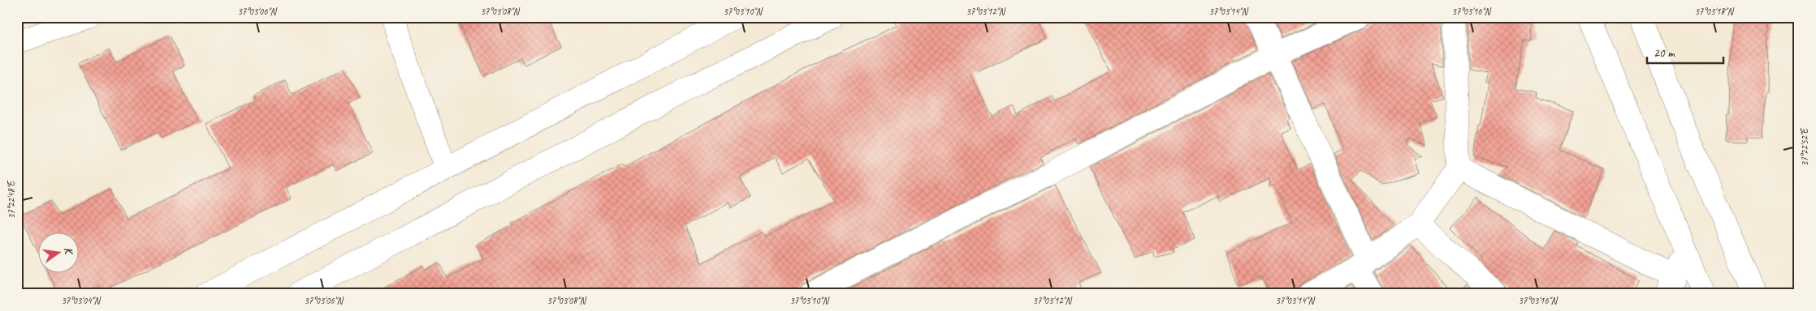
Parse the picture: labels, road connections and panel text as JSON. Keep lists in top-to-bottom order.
{
  "scale_bar": "20 m",
  "north": "right",
  "coordinates": [
    "37°03'06\"N",
    "37°03'08\"N",
    "37°03'10\"N",
    "37°03'12\"N",
    "37°03'14\"N",
    "37°03'16\"N",
    "37°03'18\"N",
    "37°22'52\"E",
    "37°22'48\"E",
    "37°03'04\"N"
  ]
}
